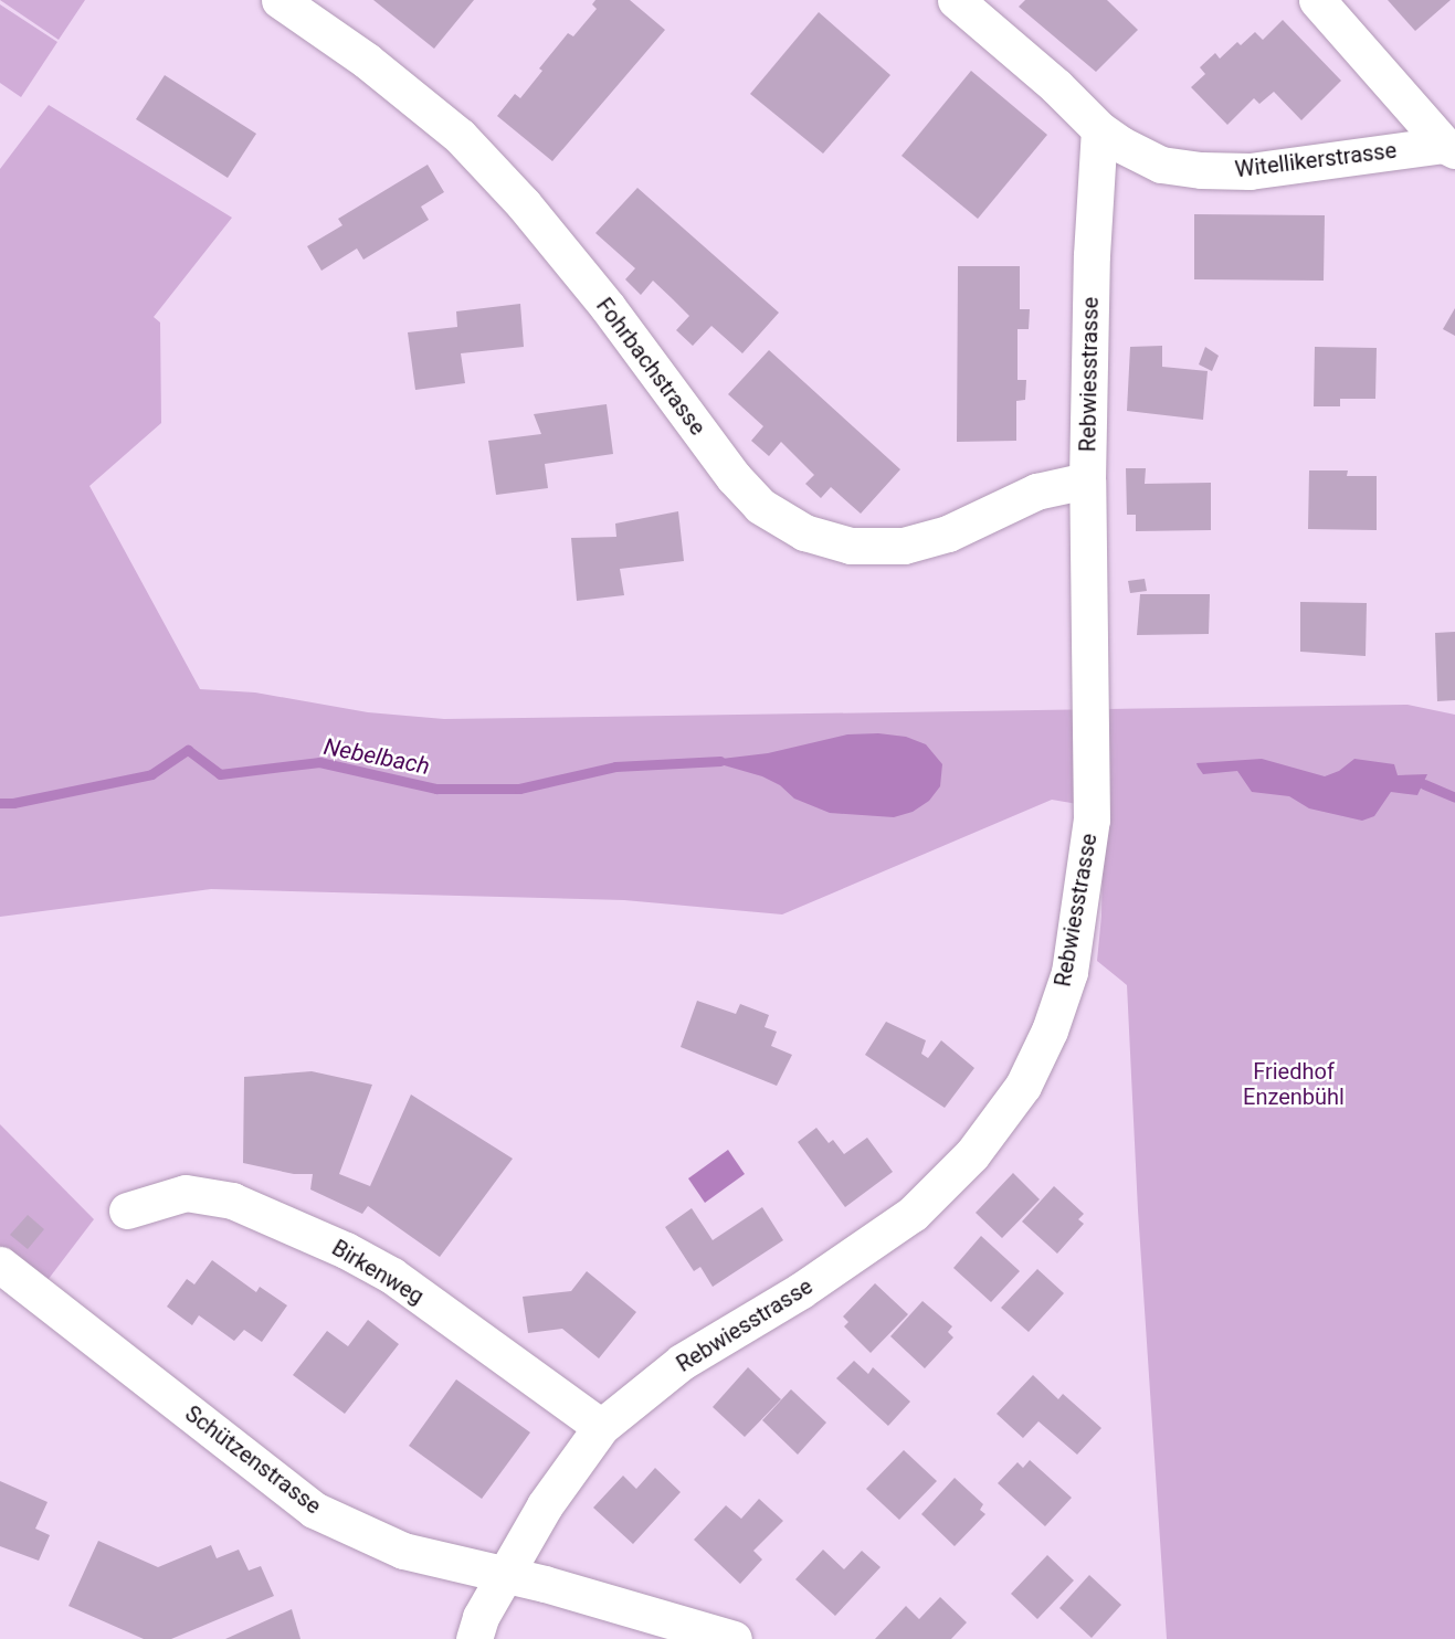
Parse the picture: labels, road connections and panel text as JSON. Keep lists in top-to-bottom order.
{
  "streets": {
    "street": [
      "Witellikerstrasse",
      "Fohrbachstrasse",
      "Rebwiesstrasse",
      "Birkenweg",
      "Schützenstrasse"
    ]
  },
  "crossings": [
    ["Witellikerstrasse", "Rebwiesstrasse"],
    ["Fohrbachstrasse", "Rebwiesstrasse"],
    ["Rebwiesstrasse", "Birkenweg"],
    ["Rebwiesstrasse", "Schützenstrasse"]
  ],
  "water": ["Nebelbach"],
  "parks": ["Friedhof Enzenbühl"]
}
